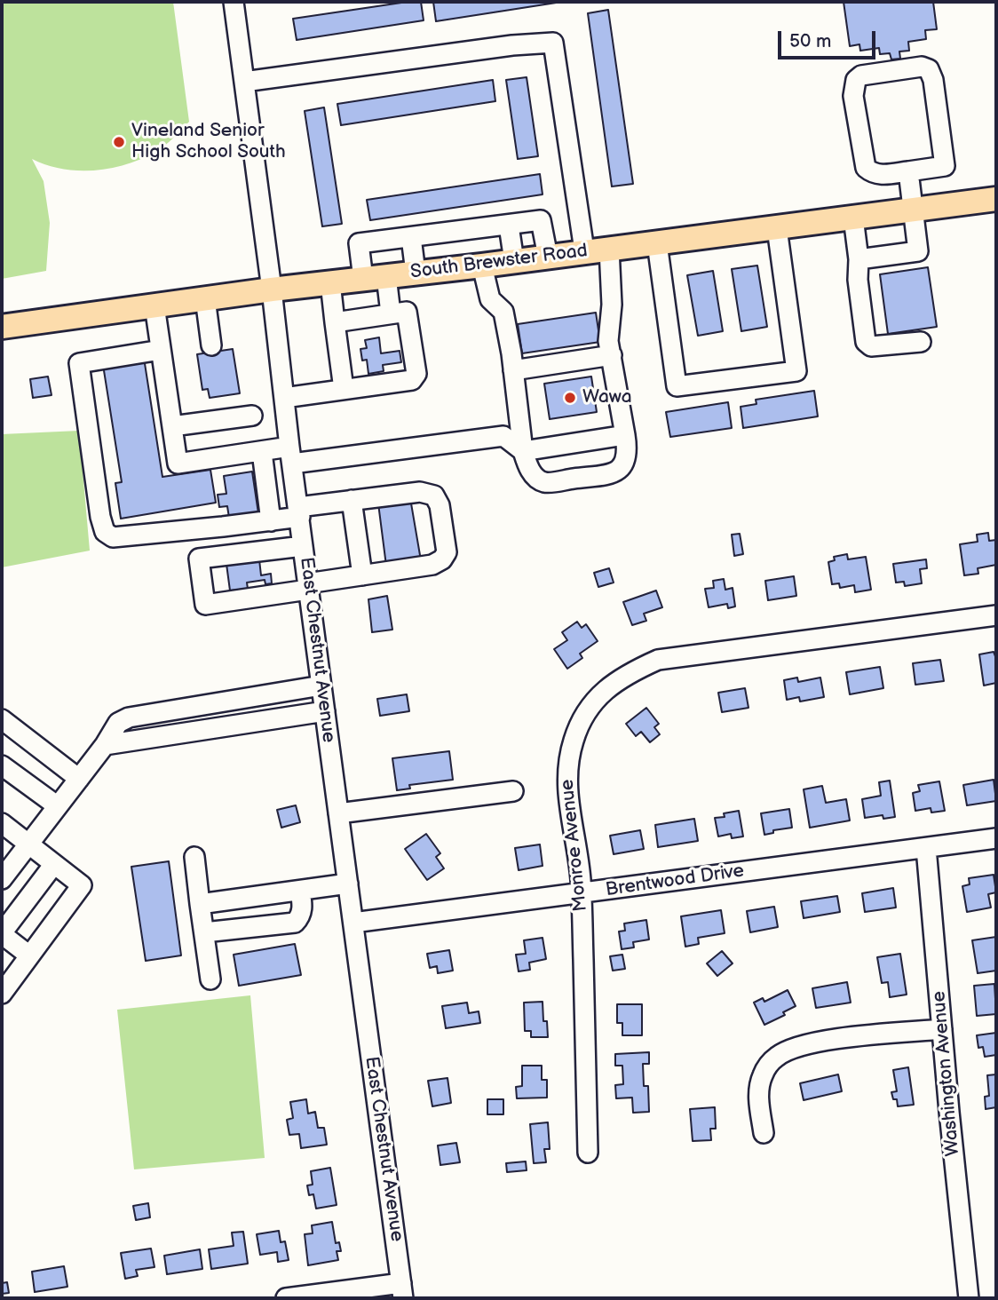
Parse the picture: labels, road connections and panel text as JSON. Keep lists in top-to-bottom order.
{
  "streets": {
    "main road": ["South Brewster Road"],
    "street": [
      "East Chestnut Avenue",
      "Monroe Avenue",
      "Brentwood Drive",
      "Washington Avenue"
    ]
  },
  "crossings": [
    ["South Brewster Road", "East Chestnut Avenue"],
    ["East Chestnut Avenue", "Brentwood Drive"],
    ["Monroe Avenue", "Brentwood Drive"],
    ["Brentwood Drive", "Washington Avenue"]
  ],
  "places": ["Vineland Senior High School South", "Wawa"],
  "scale_bar": "50 m"
}
